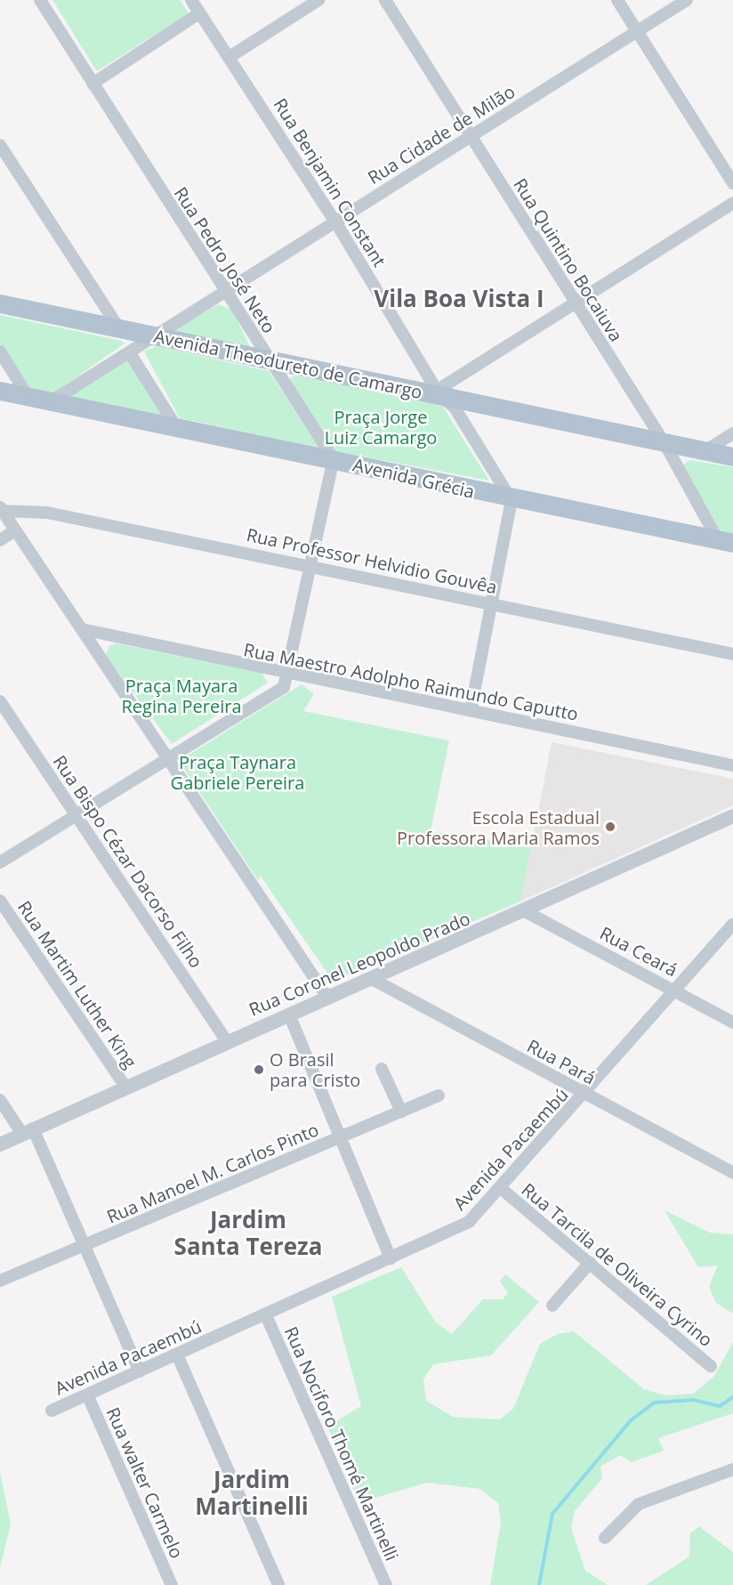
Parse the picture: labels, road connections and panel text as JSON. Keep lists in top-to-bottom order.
{
  "streets": {
    "main road": ["Avenida Theodureto de Camargo", "Avenida Grécia"],
    "street": [
      "Rua Cidade de Milão",
      "Rua Benjamin Constant",
      "Rua Pedro José Neto",
      "Rua Quintino Bocaiuva",
      "Rua Professor Helvidio Gouvêa",
      "Rua Maestro Adolpho Raimundo Caputto",
      "Rua Bispo Cézar Dacorso Filho",
      "Rua Ceará",
      "Rua Coronel Leopoldo Prado",
      "Rua Martim Luther King",
      "Rua Pará",
      "Avenida Pacaembú",
      "Rua Manoel M. Carlos Pinto",
      "Rua Tarcila de Oliveira Cyrino",
      "Rua Nociforo Thomé Martinelli",
      "Rua walter Carmelo"
    ]
  },
  "crossings": [
    ["Rua Cidade de Milão", "Rua Benjamin Constant"],
    ["Rua Cidade de Milão", "Rua Pedro José Neto"],
    ["Rua Cidade de Milão", "Rua Quintino Bocaiuva"],
    ["Rua Cidade de Milão", "Avenida Theodureto de Camargo"],
    ["Rua Cidade de Milão", "Avenida Grécia"],
    ["Rua Benjamin Constant", "Avenida Theodureto de Camargo"],
    ["Rua Benjamin Constant", "Avenida Grécia"],
    ["Rua Pedro José Neto", "Avenida Theodureto de Camargo"],
    ["Rua Pedro José Neto", "Avenida Grécia"],
    ["Rua Quintino Bocaiuva", "Avenida Theodureto de Camargo"],
    ["Rua Quintino Bocaiuva", "Avenida Grécia"],
    ["Rua Bispo Cézar Dacorso Filho", "Rua Coronel Leopoldo Prado"],
    ["Rua Ceará", "Rua Coronel Leopoldo Prado"],
    ["Rua Ceará", "Avenida Pacaembú"],
    ["Rua Coronel Leopoldo Prado", "Rua Martim Luther King"],
    ["Rua Coronel Leopoldo Prado", "Rua Pará"],
    ["Rua Pará", "Avenida Pacaembú"],
    ["Avenida Pacaembú", "Rua Tarcila de Oliveira Cyrino"],
    ["Avenida Pacaembú", "Rua Nociforo Thomé Martinelli"],
    ["Avenida Pacaembú", "Rua walter Carmelo"]
  ],
  "districts": ["Vila Boa Vista I", "Jardim Santa Tereza", "Jardim Martinelli"],
  "parks": ["Praça Jorge Luiz Camargo", "Praça Mayara Regina Pereira", "Praça Taynara Gabriele Pereira"],
  "places": ["Escola Estadual Professora Maria Ramos", "O Brasil para Cristo"]
}
